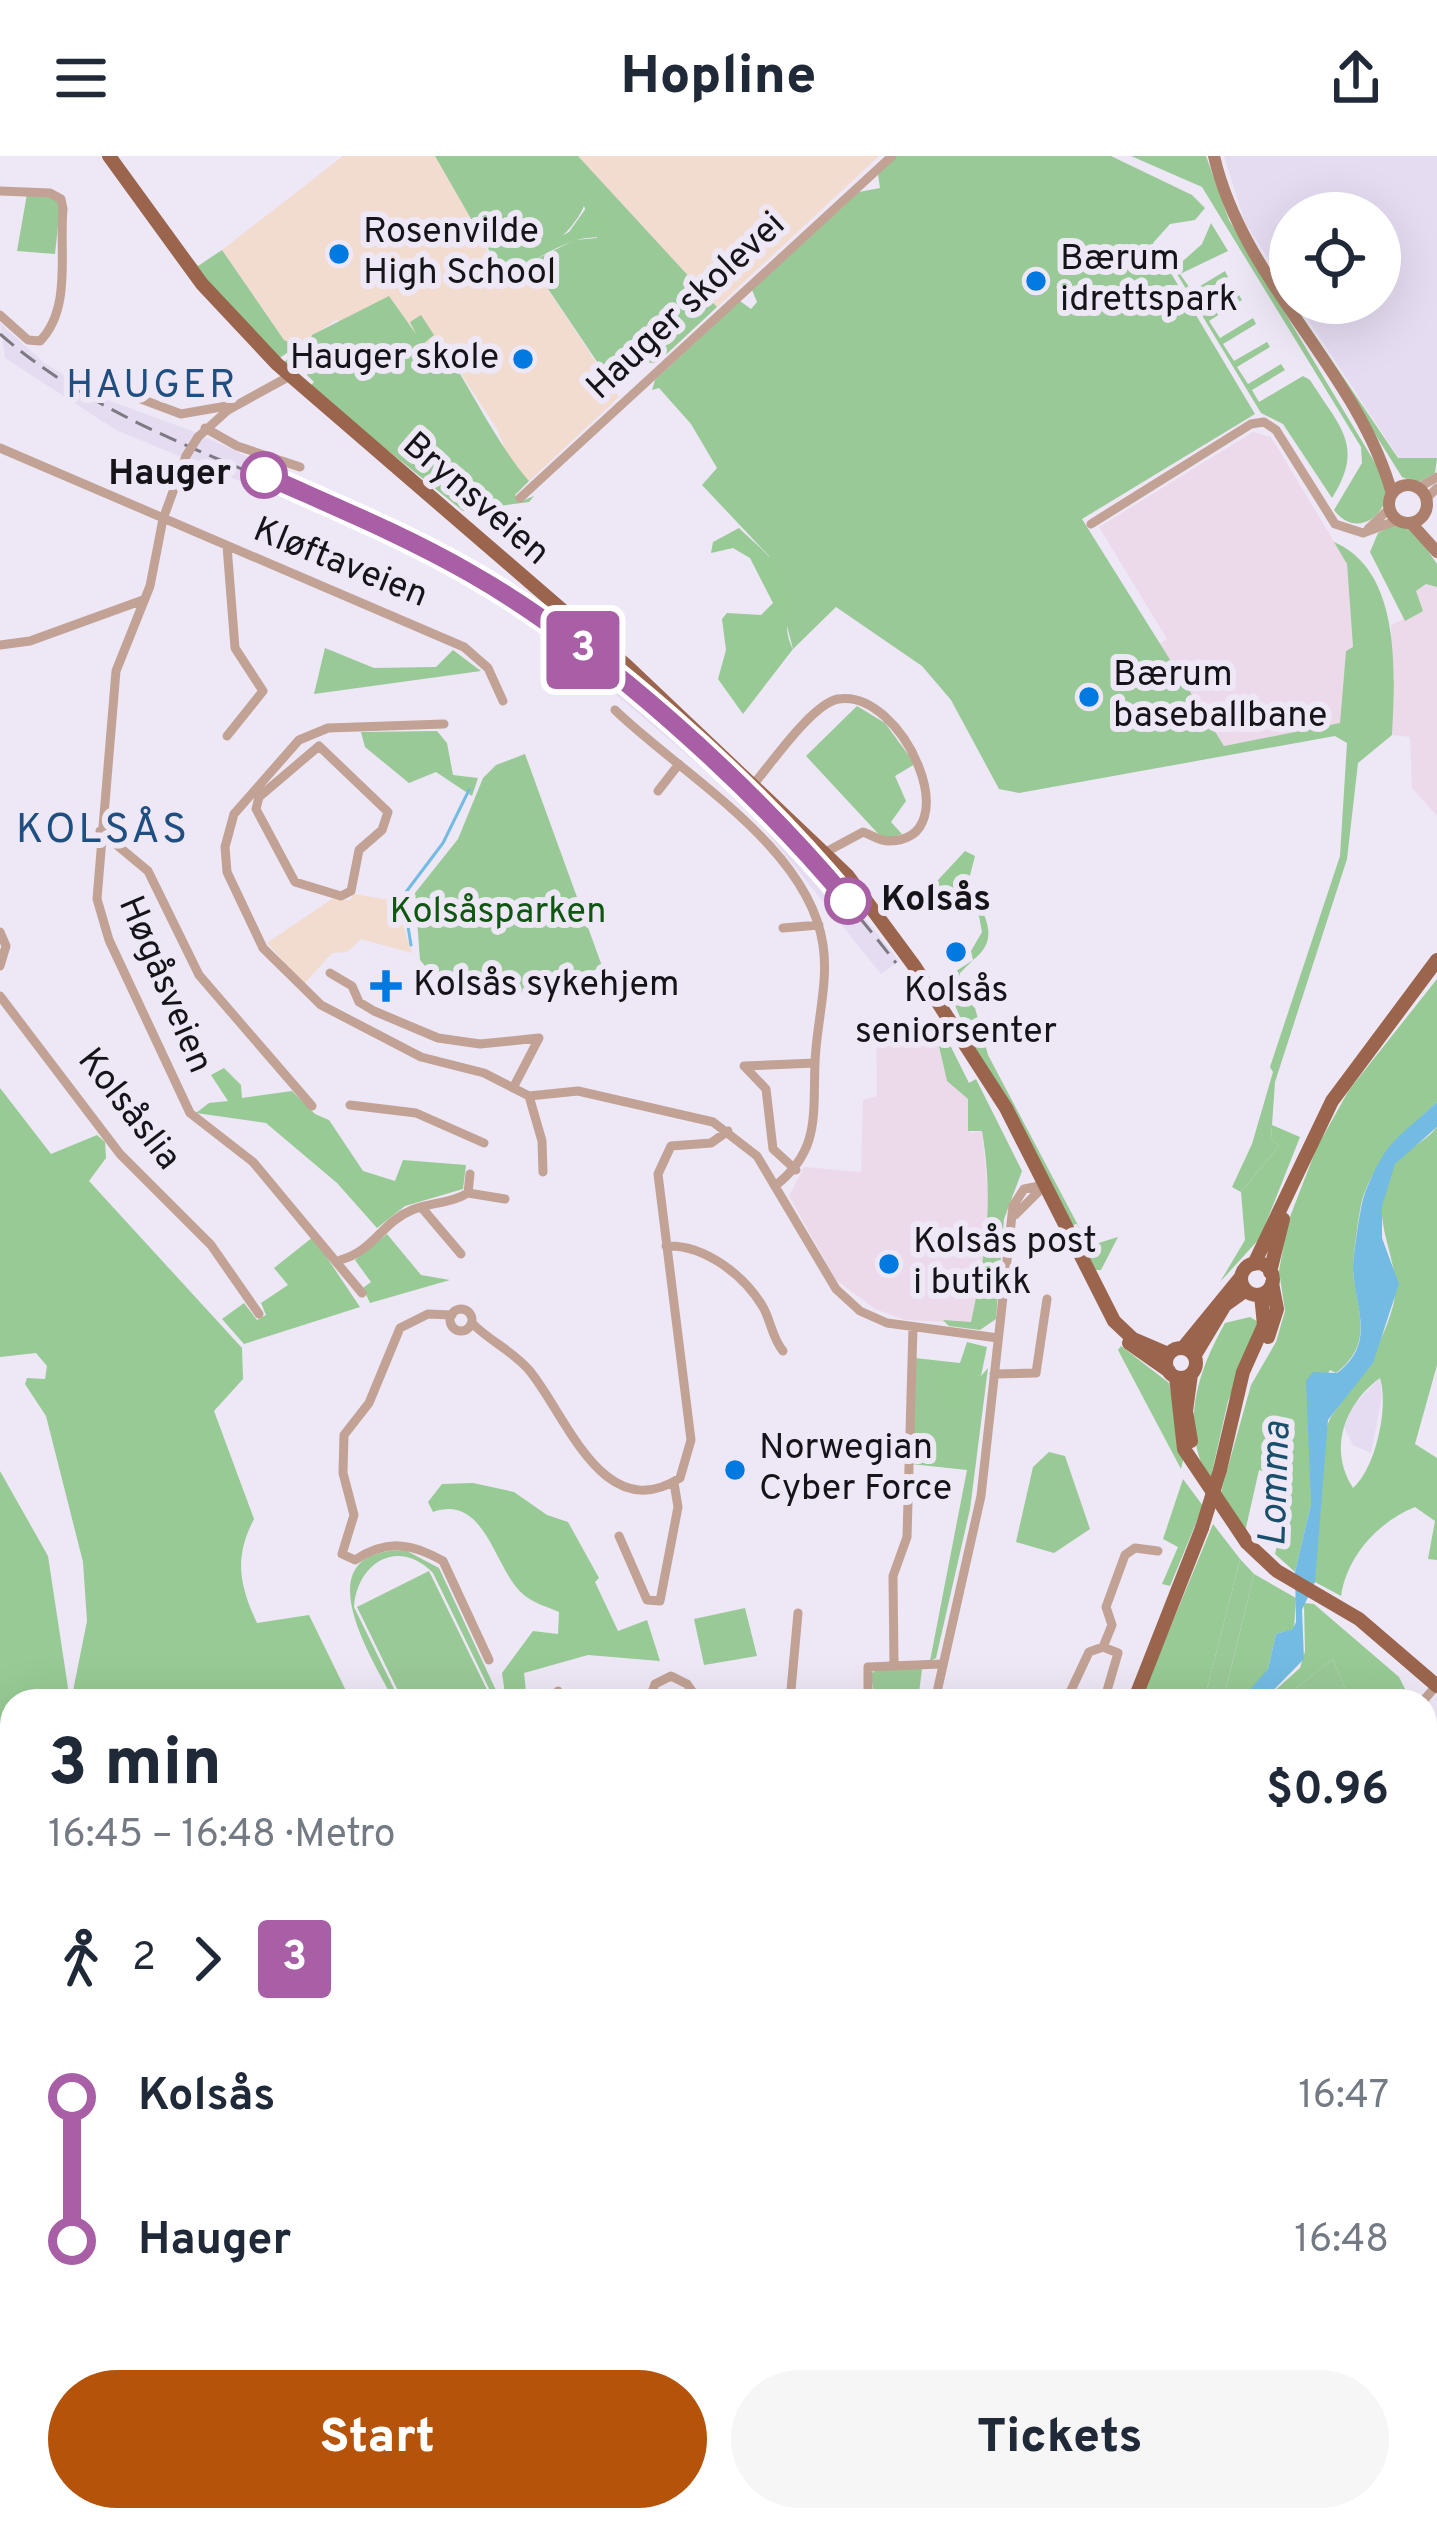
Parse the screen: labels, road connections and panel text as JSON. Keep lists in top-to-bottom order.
{
  "streets": {
    "main road": ["Brynsveien"],
    "street": [
      "Hauger skolevei",
      "Kløftaveien",
      "Høgåsveien",
      "Kolsåslia"
    ]
  },
  "crossings": [
    ["Brynsveien", "Høgåsveien"],
    ["Kløftaveien", "Høgåsveien"]
  ],
  "districts": ["HAUGER", "KOLSÅS"],
  "water": ["Lomma"],
  "parks": ["Kolsåsparken"],
  "places": {
    "other": [
      "Rosenvilde High School",
      "Bærum idrettspark",
      "Hauger skole",
      "Hauger",
      "Bærum baseballbane",
      "Kolsås",
      "Kolsås seniorsenter",
      "Kolsås post i butikk",
      "Norwegian Cyber Force"
    ],
    "health": ["Kolsås sykehjem"]
  },
  "lines": ["metro line 3"],
  "page": {
    "header": "Hopline",
    "on_map": "3",
    "heading": ["3 min", "16:45 – 16:48 · Metro", "$0.96"],
    "legs": ["2", "3"],
    "list": [
      {
        "name": "Kolsås",
        "value": "16:47"
      },
      {
        "name": "Hauger",
        "value": "16:48"
      }
    ],
    "buttons": ["Start", "Tickets"]
  }
}
